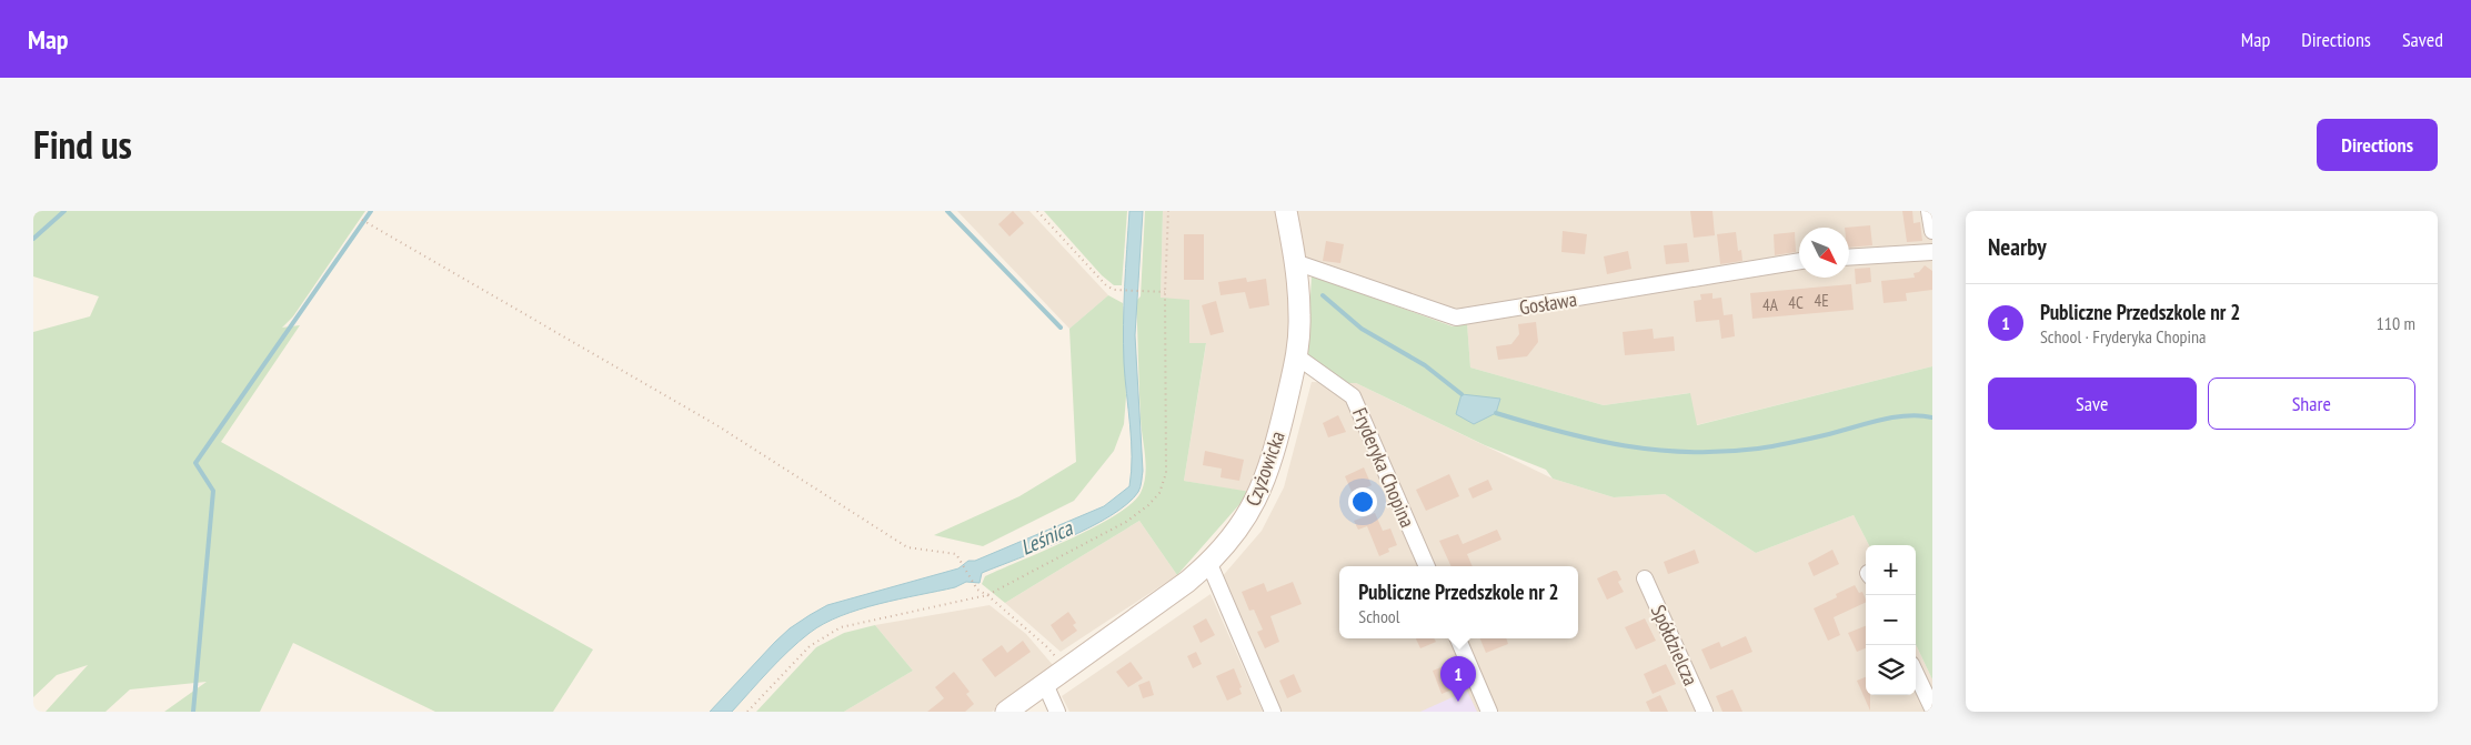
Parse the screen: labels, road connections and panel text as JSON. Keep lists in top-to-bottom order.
{
  "streets": {
    "street": [
      "Gosława",
      "Fryderyka Chopina",
      "Czyżowicka",
      "Spółdzielcza"
    ]
  },
  "crossings": [
    ["Gosława", "Czyżowicka"],
    ["Fryderyka Chopina", "Czyżowicka"]
  ],
  "water": ["Leśnica"],
  "house_numbers": ["4E", "4C", "4A"],
  "north": "bottom right",
  "page": {
    "header": "Map",
    "nav": ["Map", "Directions", "Saved"],
    "title": "Find us",
    "buttons": [
      "Directions",
      ["Save", "Share"]
    ],
    "heading": "Nearby",
    "list": [
      {
        "mark": "1",
        "name": "Publiczne Przedszkole nr 2",
        "note": "School · Fryderyka Chopina",
        "value": "110 m"
      }
    ],
    "map_buttons": ["+", "−"],
    "popup": ["Publiczne Przedszkole nr 2", "School"],
    "pins": "1"
  }
}
